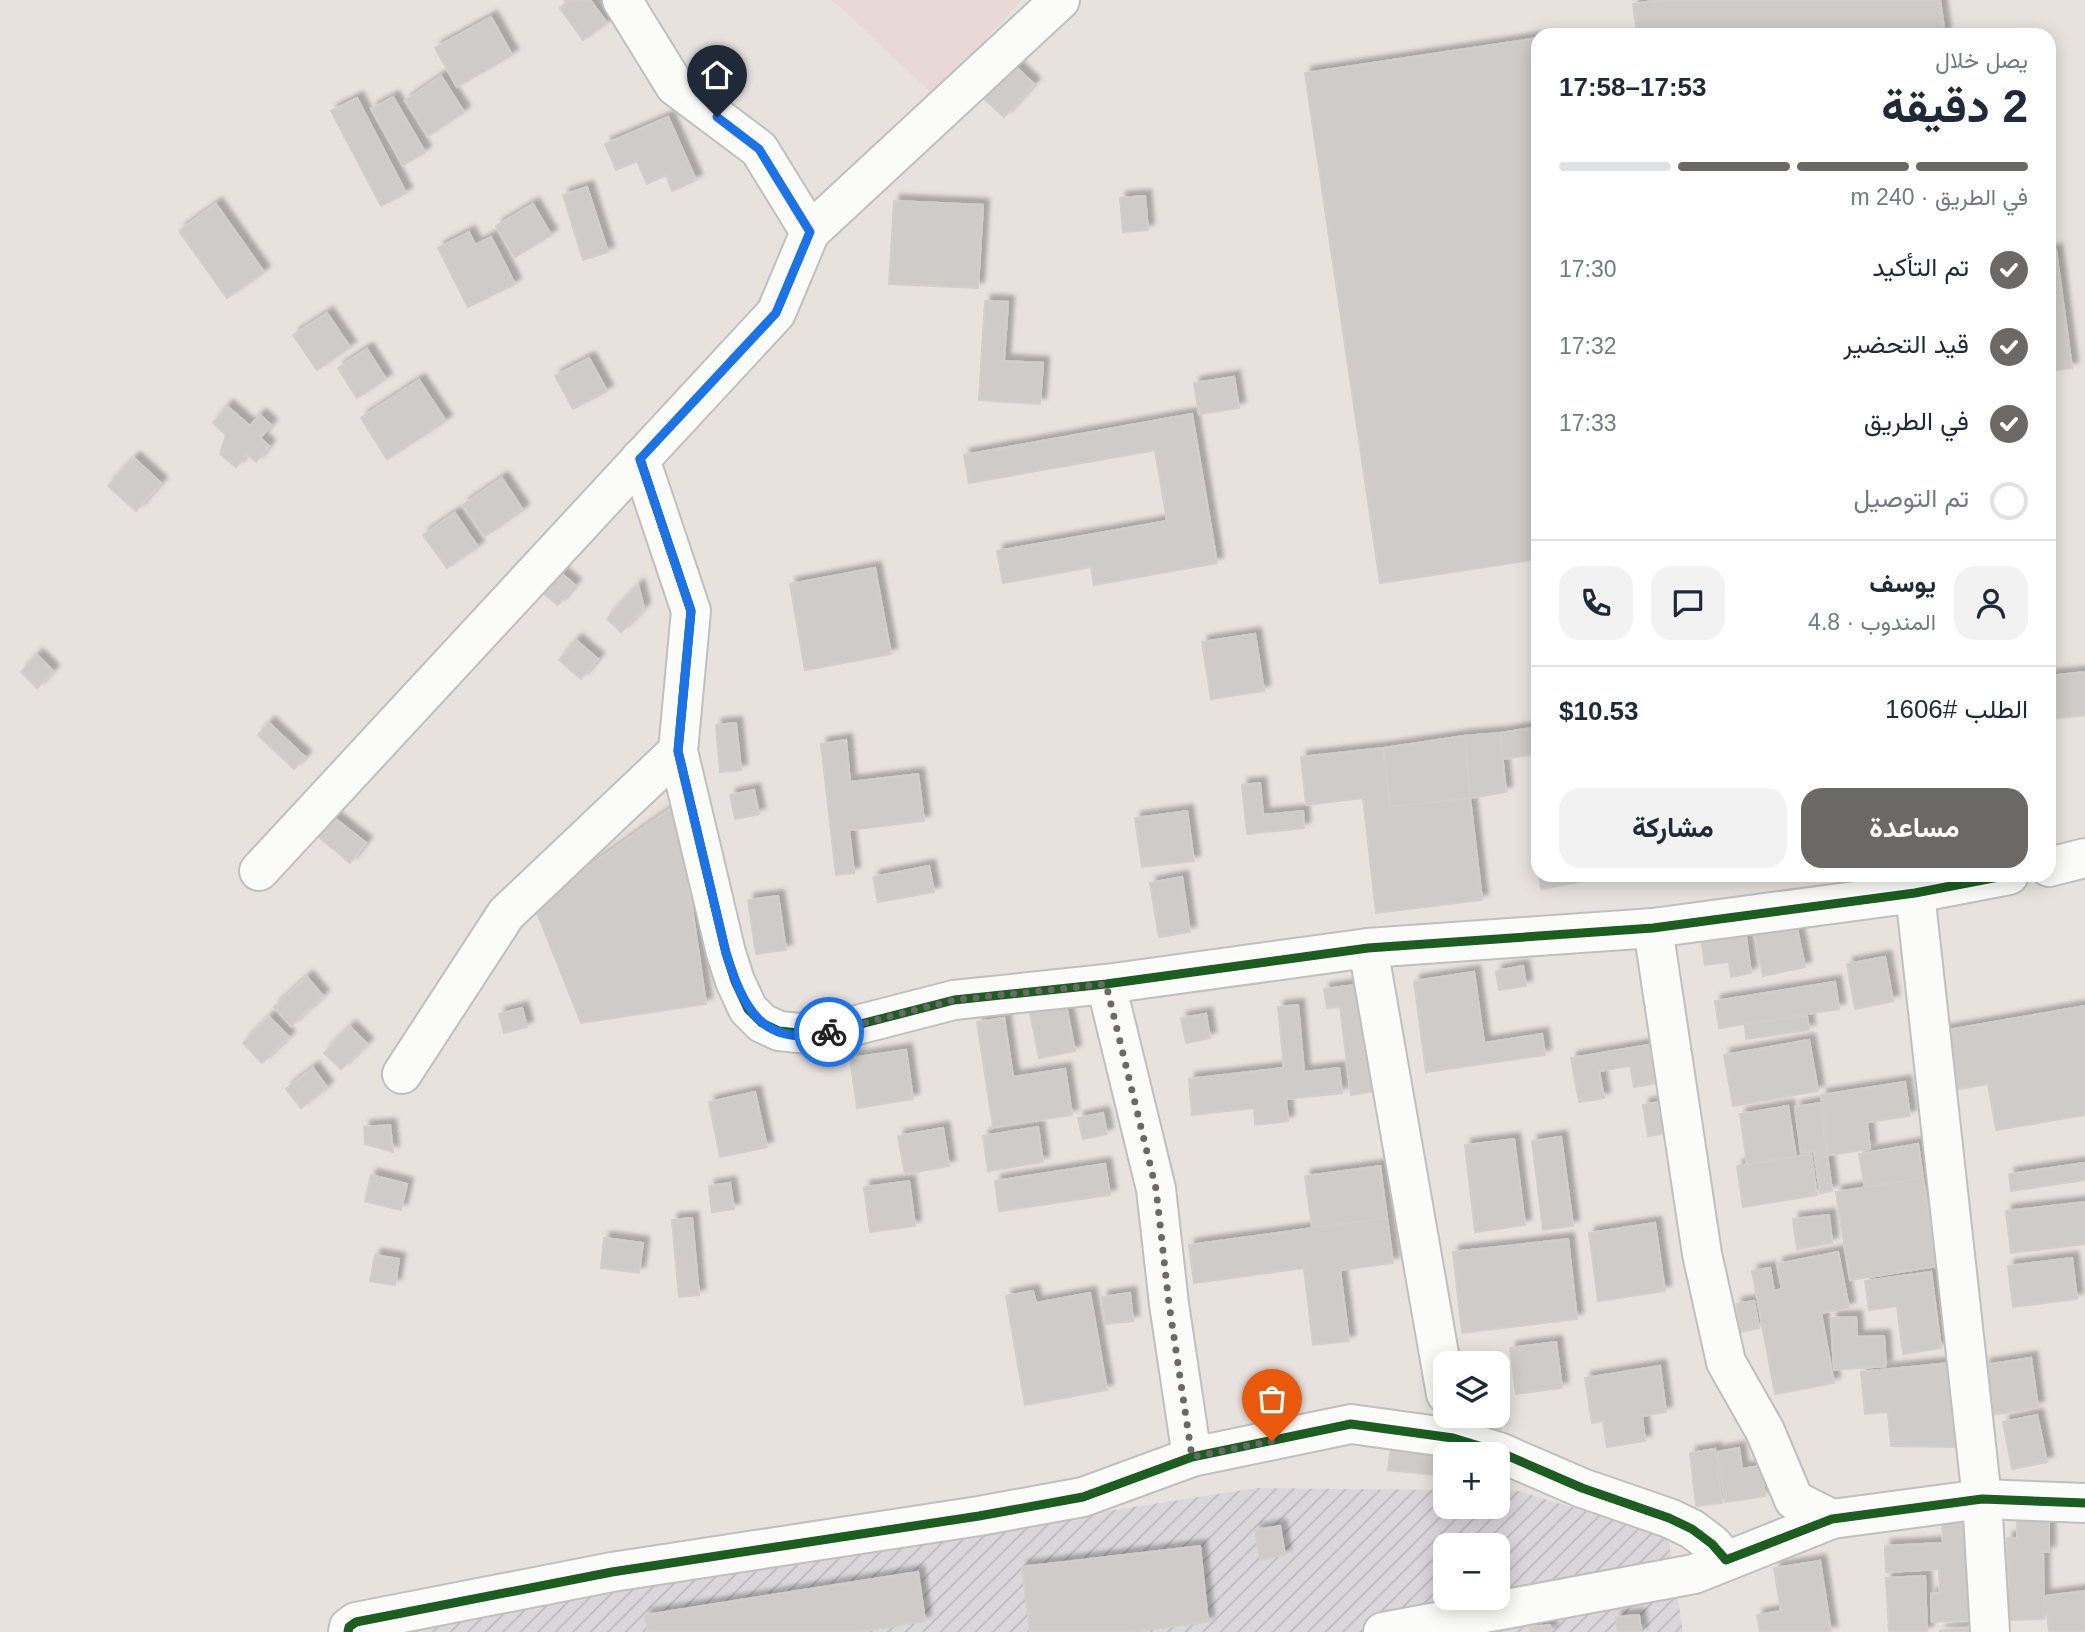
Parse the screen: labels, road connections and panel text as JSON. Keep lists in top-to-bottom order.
{
  "page": {
    "heading": ["2 دقيقة", "يصل خلال", "17:53–17:58"],
    "panel": [
      "يوسف",
      "المندوب · 4.8",
      "الطلب #1606",
      "$10.53"
    ],
    "bar": "في الطريق · 240 m",
    "list": [
      ["تم التأكيد", "17:30"],
      ["قيد التحضير", "17:32"],
      ["في الطريق", "17:33"],
      "تم التوصيل"
    ],
    "buttons": ["مساعدة", "مشاركة"],
    "map_buttons": ["+", "−"]
  }
}
